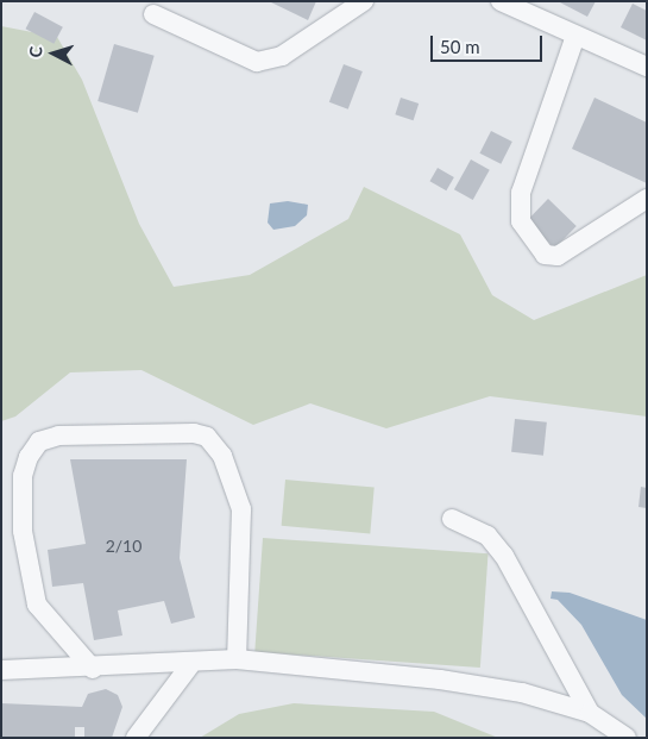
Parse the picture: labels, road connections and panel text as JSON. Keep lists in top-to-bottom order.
{
  "house_numbers": ["2/10"],
  "scale_bar": "50 m",
  "north": "left"
}
